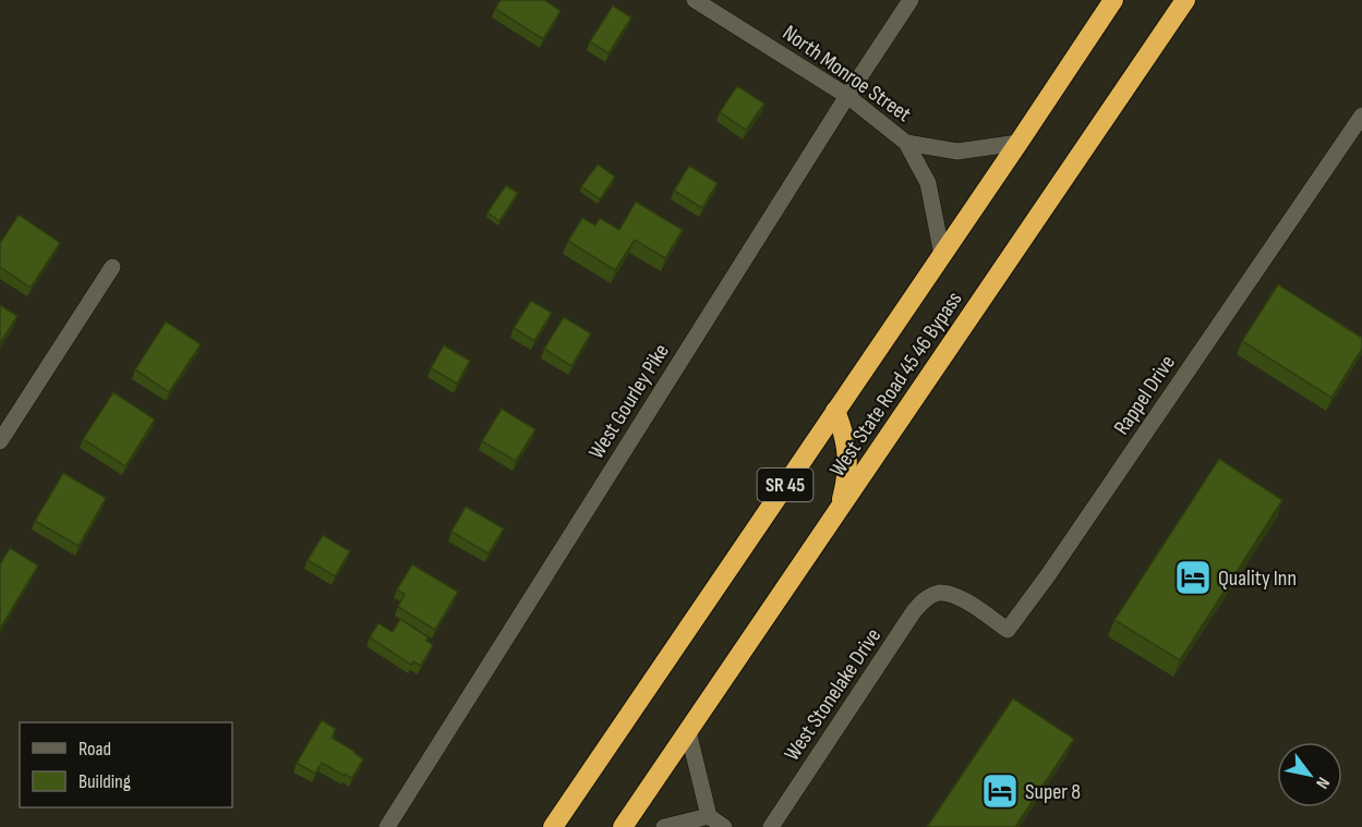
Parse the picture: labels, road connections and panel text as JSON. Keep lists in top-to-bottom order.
{
  "streets": {
    "highway": ["West State Road 45 46 Bypass", "SR 45"],
    "street": [
      "North Monroe Street",
      "Rappel Drive",
      "West Gourley Pike",
      "West Stonelake Drive"
    ]
  },
  "crossings": [
    ["North Monroe Street", "West State Road 45 46 Bypass"],
    ["North Monroe Street", "West Gourley Pike"],
    ["Rappel Drive", "West Stonelake Drive"]
  ],
  "places": {
    "hotel": ["Quality Inn", "Super 8"]
  },
  "legend": ["Road", "Building"],
  "north": "bottom right"
}
